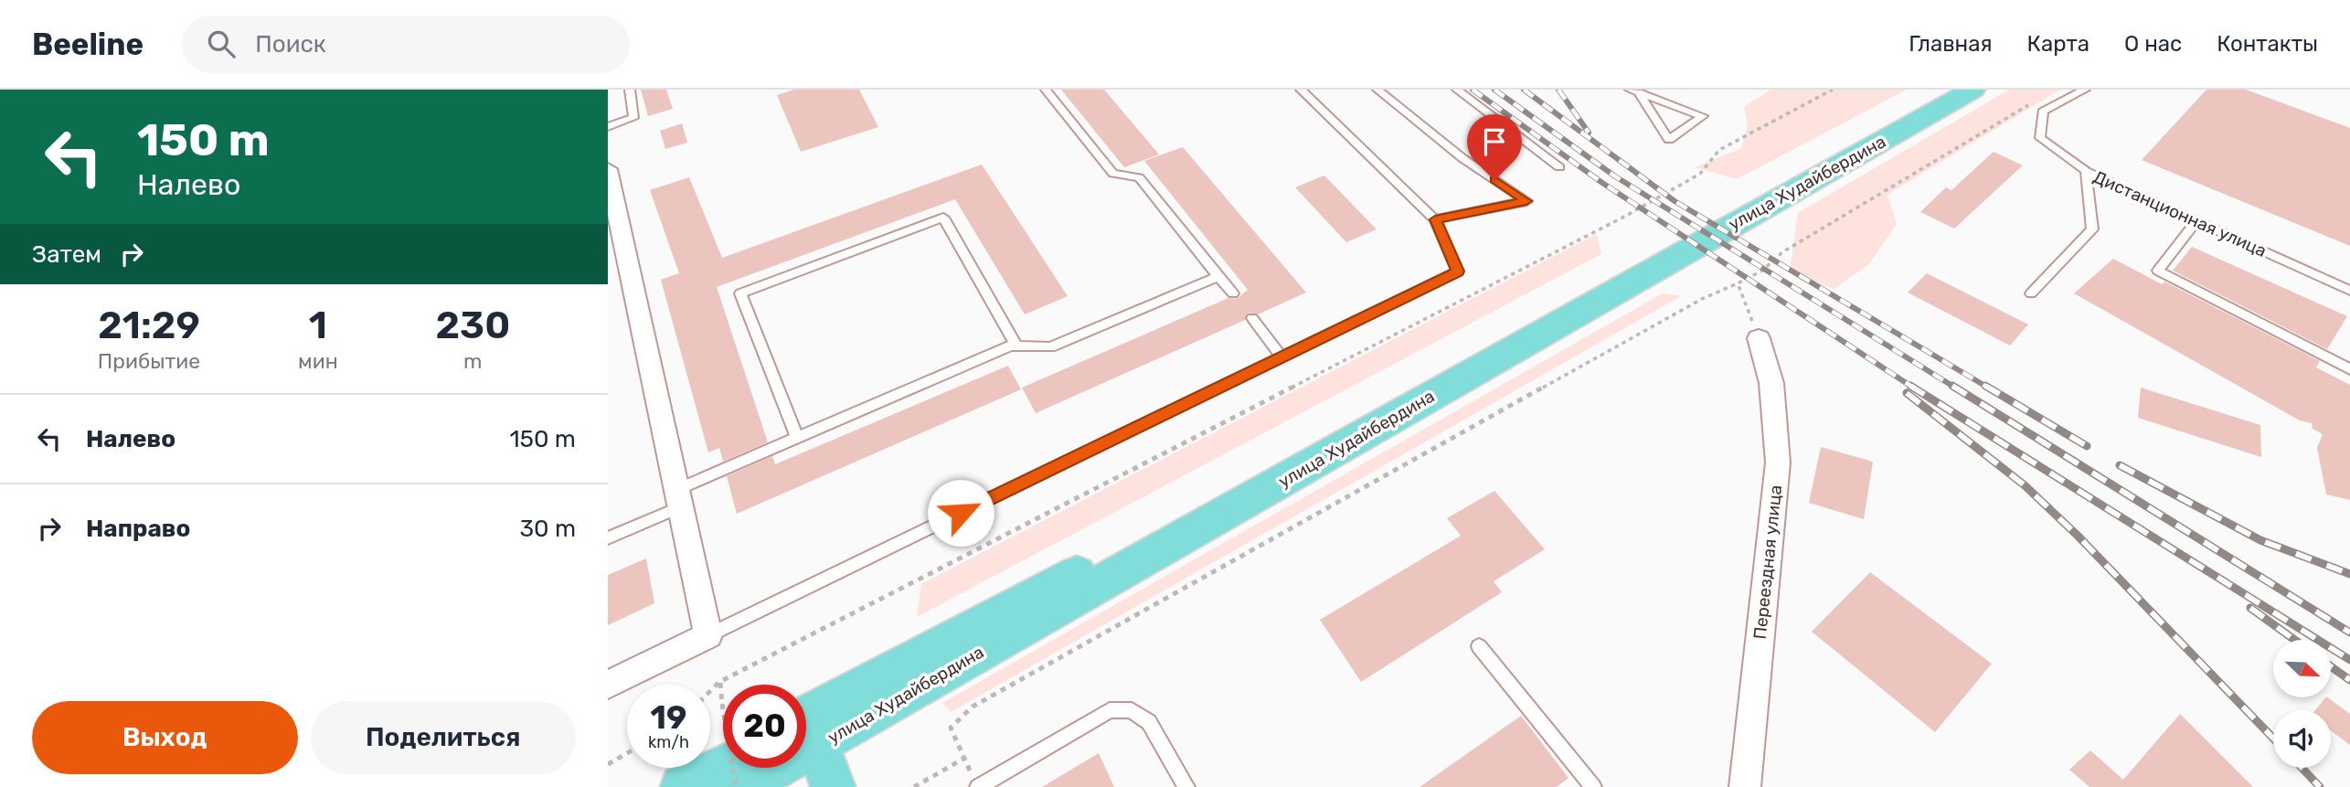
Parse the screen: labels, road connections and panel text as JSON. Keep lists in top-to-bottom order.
{
  "streets": {
    "main road": ["улица Худайбердина"],
    "street": ["Переездная улица"],
    "lane": ["Дистанционная улица"]
  },
  "north": "bottom right",
  "page": {
    "header": "Beeline",
    "search": "Поиск",
    "nav": [
      "Главная",
      "Карта",
      "О нас",
      "Контакты"
    ],
    "turn": ["150 m", "Налево"],
    "then": "Затем",
    "eta": [
      "21:29",
      "Прибытие",
      "1",
      "мин",
      "230",
      "m"
    ],
    "list": [
      {
        "name": "Налево",
        "value": "150 m"
      },
      {
        "name": "Направо",
        "value": "30 m"
      }
    ],
    "speed": "19 km/h",
    "limit": "20",
    "buttons": ["Выход", "Поделиться"]
  }
}
